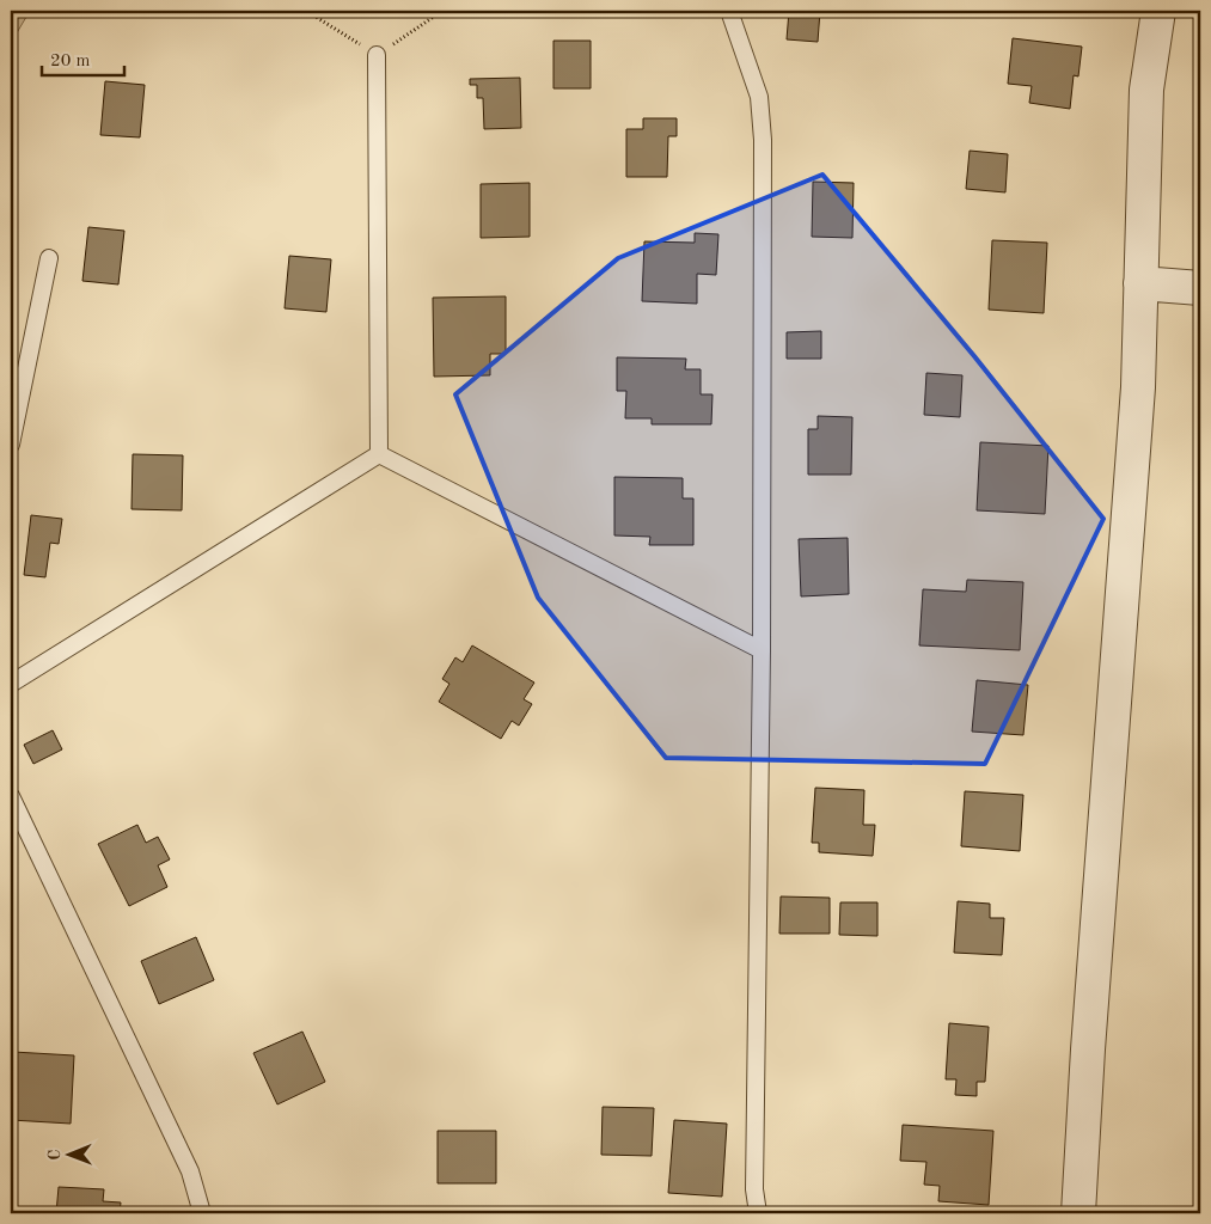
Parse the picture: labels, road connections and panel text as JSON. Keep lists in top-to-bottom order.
{
  "scale_bar": "20 m",
  "north": "left"
}
